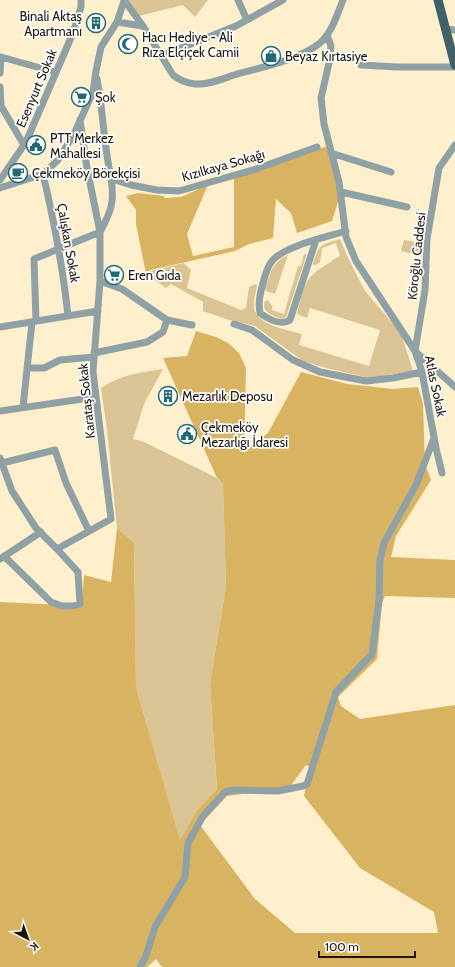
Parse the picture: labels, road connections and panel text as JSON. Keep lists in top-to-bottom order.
{
  "streets": {
    "street": [
      "Esenyurt Sokak",
      "Kızılkaya Sokağı",
      "Çalışkan Sokak",
      "Köroğlu Caddesi",
      "Atlas Sokak",
      "Karataş Sokak"
    ]
  },
  "crossings": [
    ["Köroğlu Caddesi", "Atlas Sokak"]
  ],
  "places": {
    "building": ["Binali Aktaş Apartmanı", "Mezarlık Deposu"],
    "mosque": ["Hacı Hediye - Ali Rıza Elçiçek Camii"],
    "shop": ["Beyaz Kırtasiye"],
    "supermarket": ["Şok", "Eren Gıda"],
    "public building": ["PTT Merkez Mahallesi", "Çekmeköy Mezarlığı İdaresi"],
    "cafe": ["Çekmeköy Börekçisi"]
  },
  "scale_bar": "100 m",
  "north": "bottom right"
}
